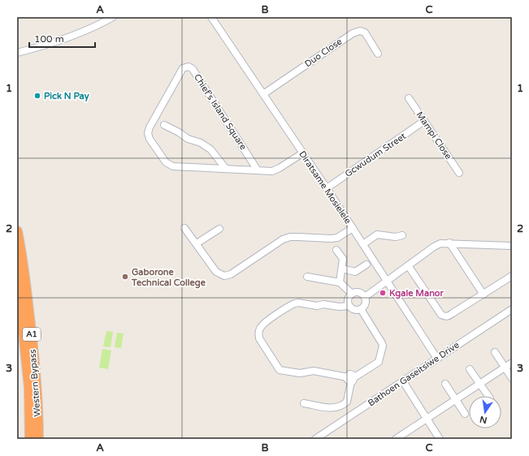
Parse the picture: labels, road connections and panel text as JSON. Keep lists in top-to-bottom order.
{
  "streets": {
    "highway": ["A1", "Western Bypass"],
    "street": [
      "Duo Close",
      "Chief's Island Square",
      "Mampi Close",
      "Gcwudum Street",
      "Diratsame Mosielele",
      "Bathoen Gaseitsiwe Drive"
    ]
  },
  "crossings": [
    ["Duo Close", "Diratsame Mosielele"],
    ["Chief's Island Square", "Diratsame Mosielele"],
    ["Mampi Close", "Gcwudum Street"],
    ["Gcwudum Street", "Diratsame Mosielele"],
    ["Diratsame Mosielele", "Bathoen Gaseitsiwe Drive"]
  ],
  "places": ["Pick N Pay", "Gaborone Technical College", "Kgale Manor"],
  "scale_bar": "100 m",
  "north": "bottom",
  "grid": {
    "columns": ["A", "B", "C"],
    "rows": ["1", "2", "3"]
  }
}
